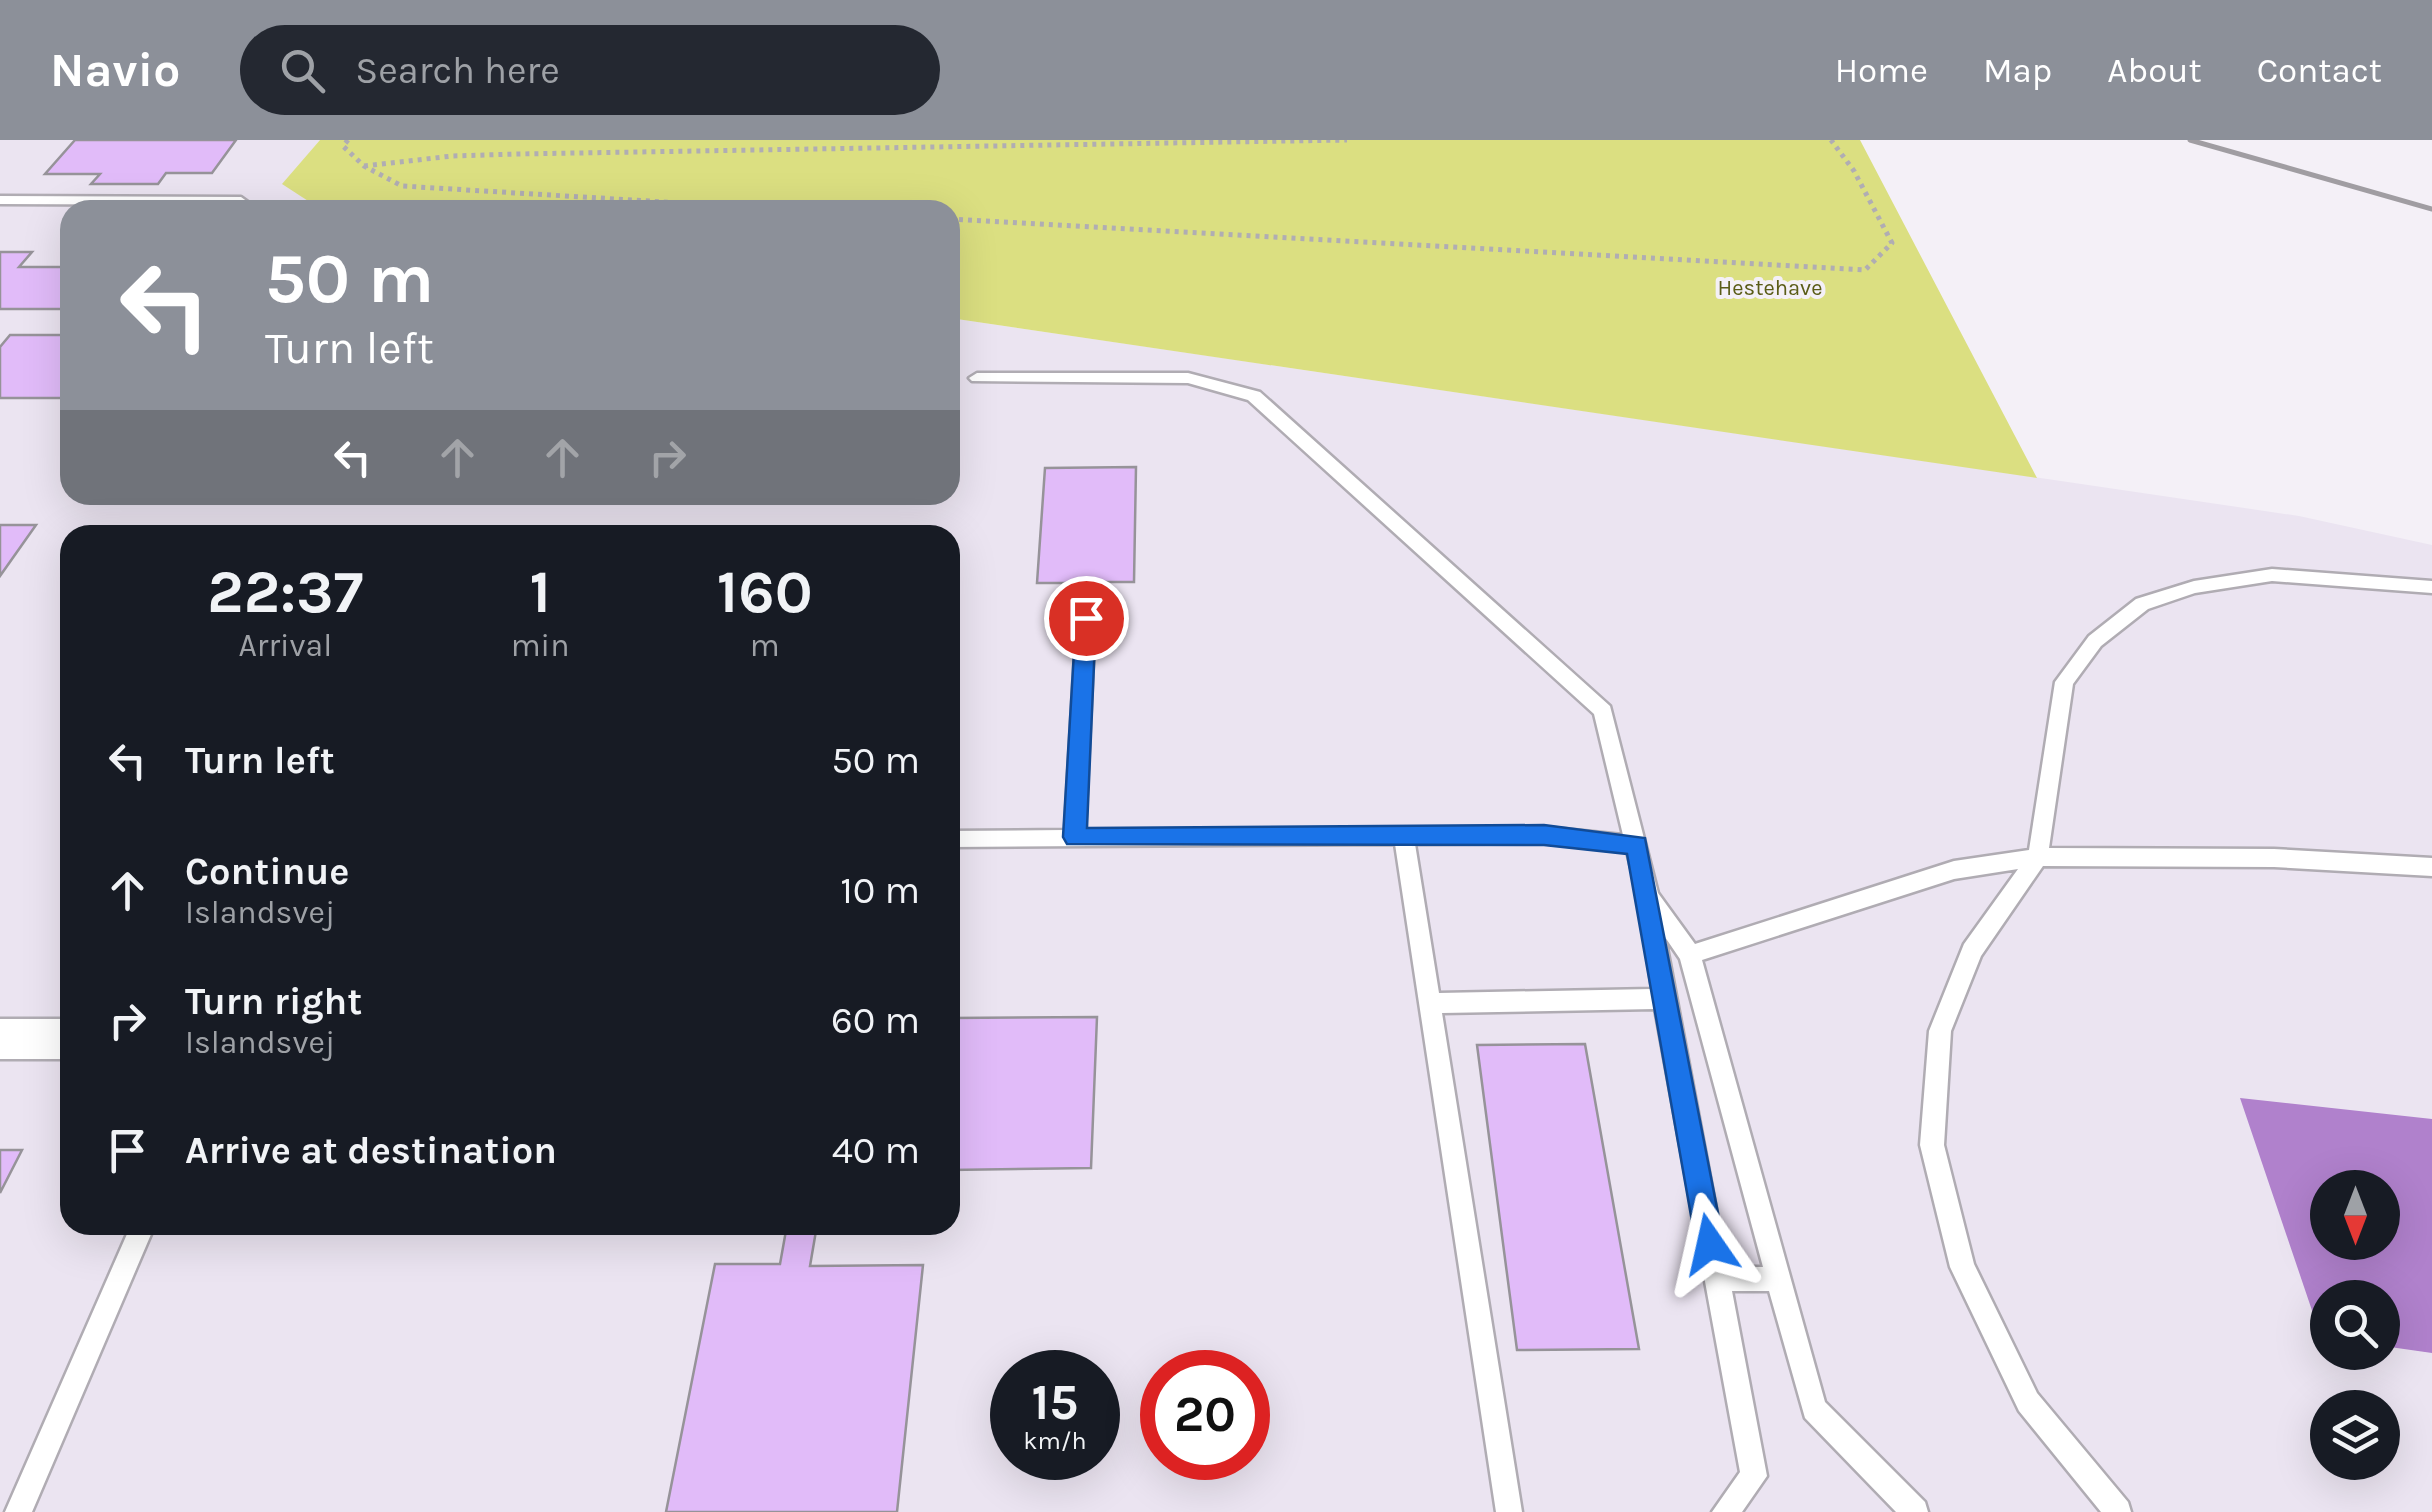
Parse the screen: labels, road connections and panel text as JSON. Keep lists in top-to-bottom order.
{
  "parks": ["Hestehave"],
  "north": "bottom",
  "page": {
    "header": "Navio",
    "search": "Search here",
    "nav": [
      "Home",
      "Map",
      "About",
      "Contact"
    ],
    "turn": ["50 m", "Turn left"],
    "eta": [
      "22:37",
      "Arrival",
      "1",
      "min",
      "160",
      "m"
    ],
    "list": [
      {
        "name": "Turn left",
        "value": "50 m"
      },
      {
        "name": "Continue",
        "note": "Islandsvej",
        "value": "10 m"
      },
      {
        "name": "Turn right",
        "note": "Islandsvej",
        "value": "60 m"
      },
      {
        "name": "Arrive at destination",
        "value": "40 m"
      }
    ],
    "speed": "15 km/h",
    "limit": "20"
  }
}
